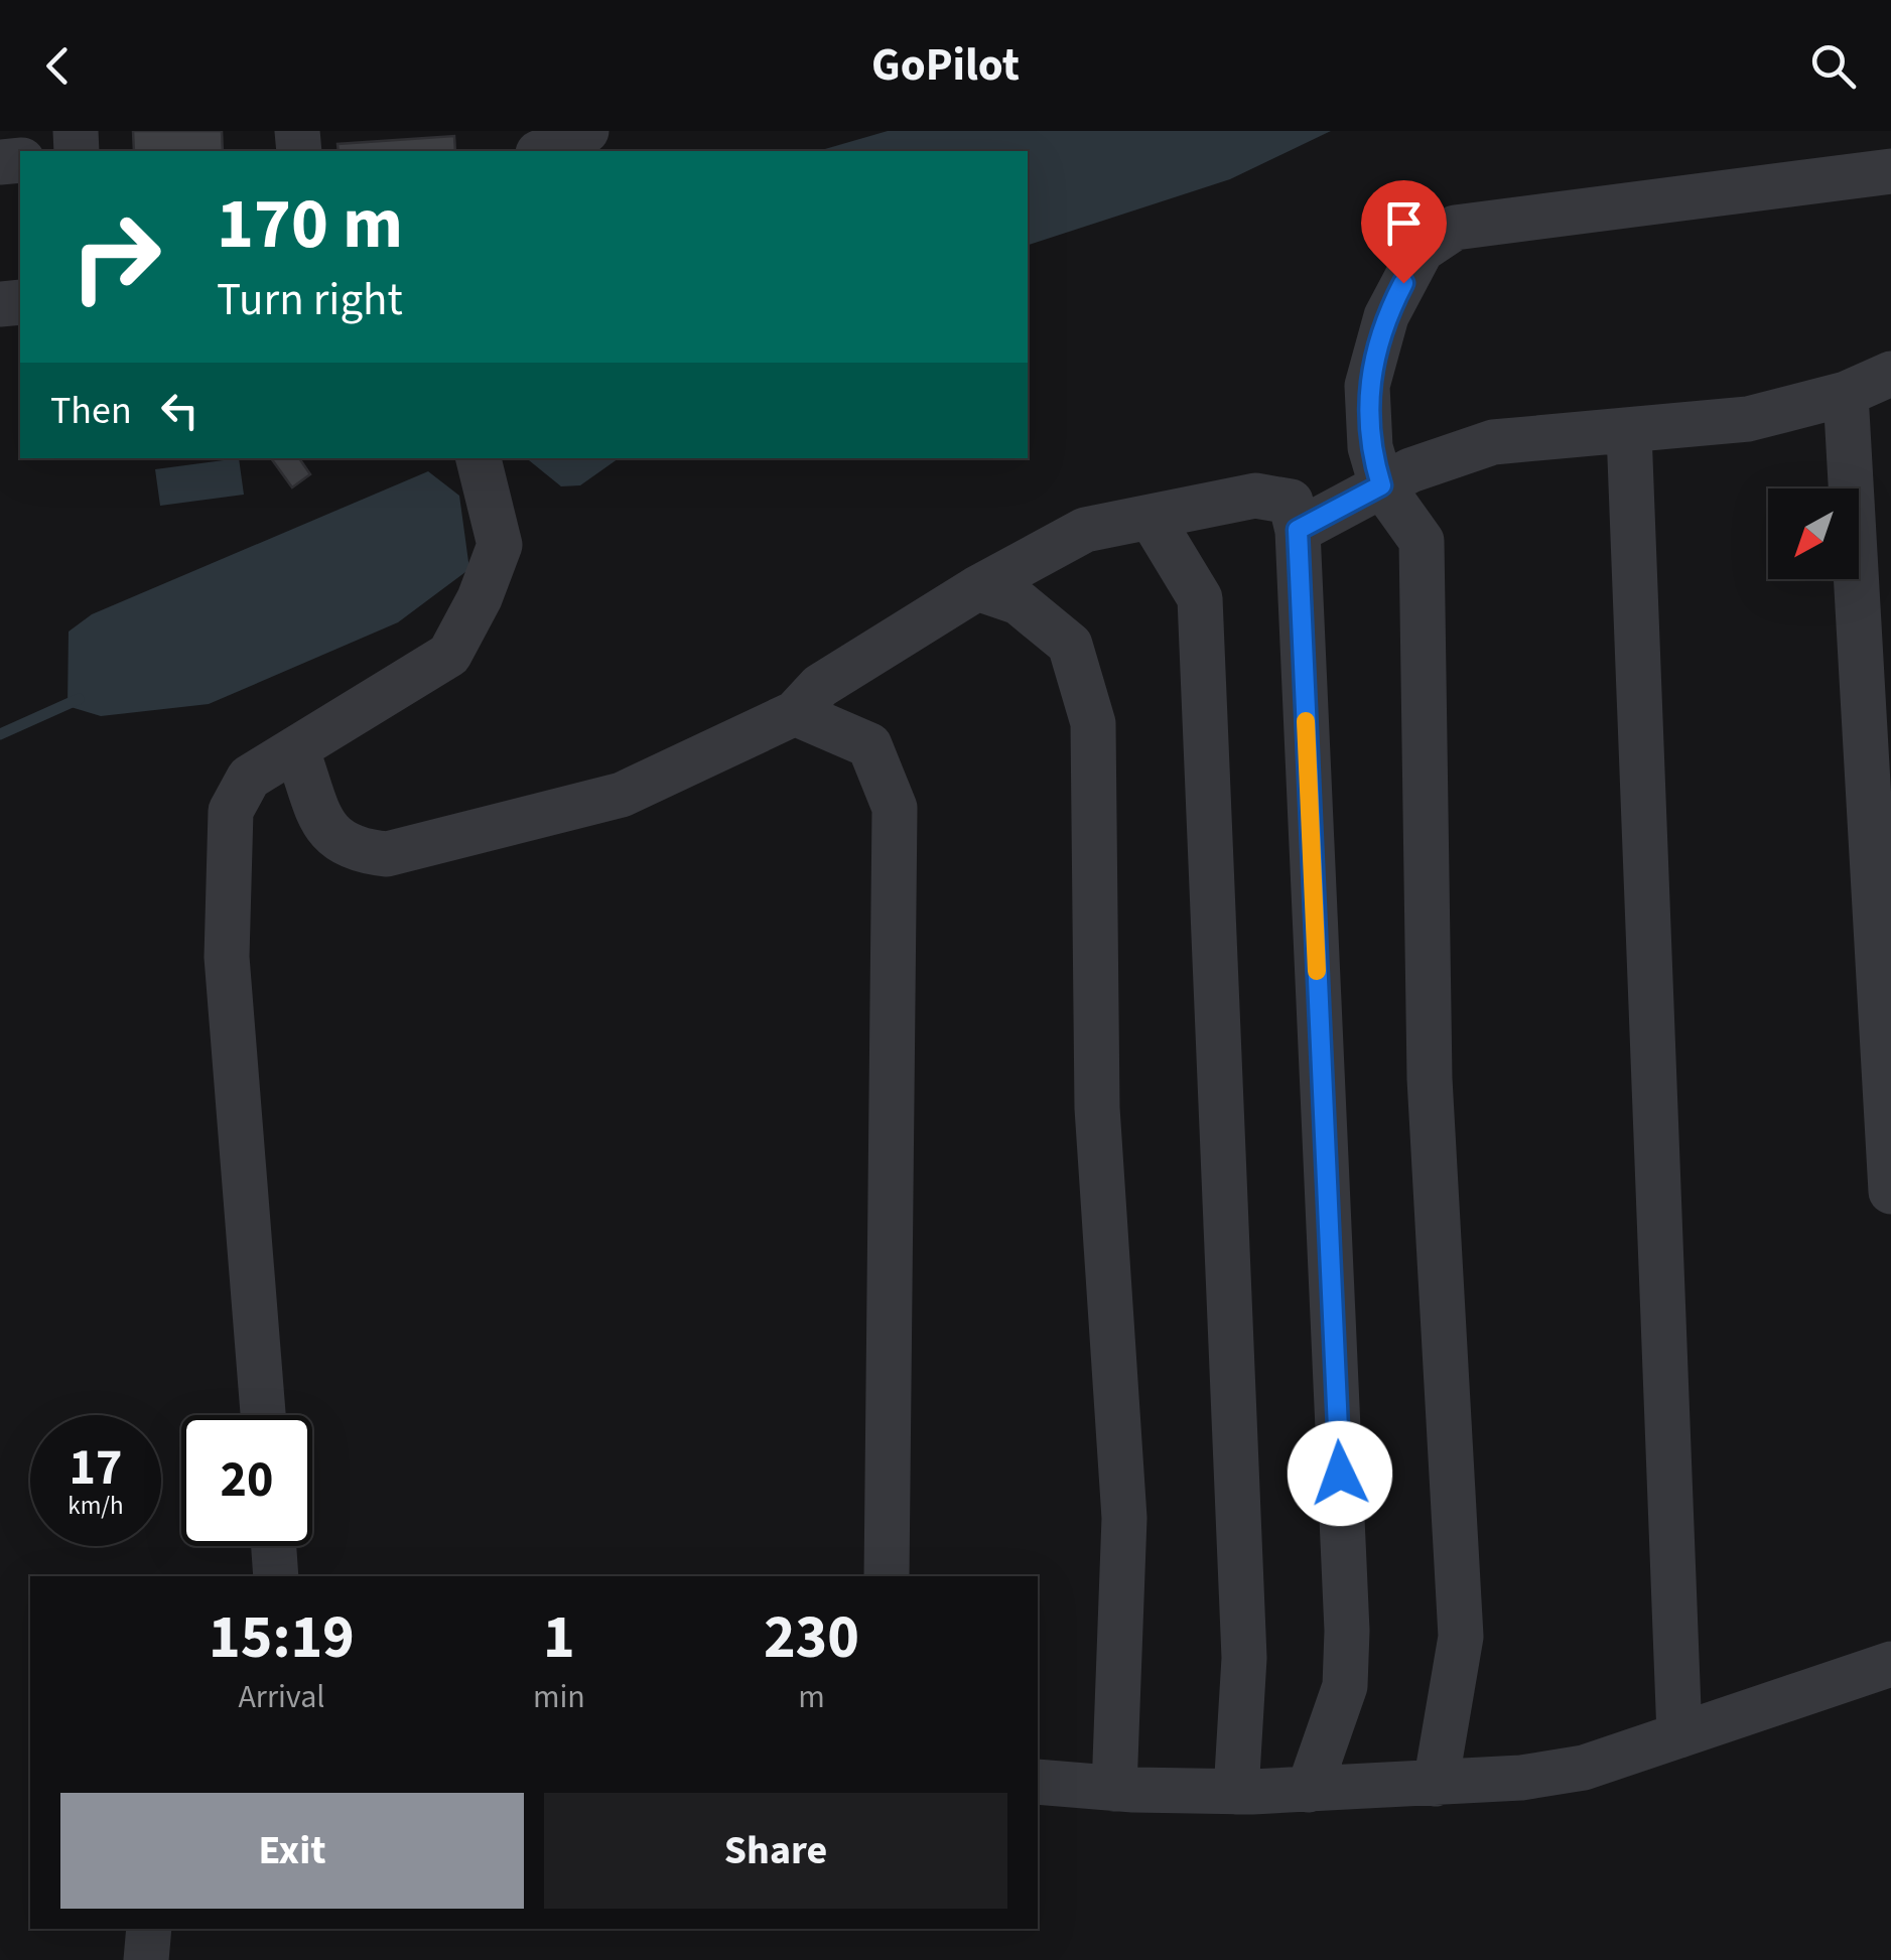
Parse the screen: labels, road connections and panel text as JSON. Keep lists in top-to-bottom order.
{
  "north": "bottom left",
  "page": {
    "header": "GoPilot",
    "turn": ["170 m", "Turn right"],
    "then": "Then",
    "speed": "17 km/h",
    "limit": "20",
    "eta": [
      "15:19",
      "Arrival",
      "1",
      "min",
      "230",
      "m"
    ],
    "buttons": ["Exit", "Share"]
  }
}
